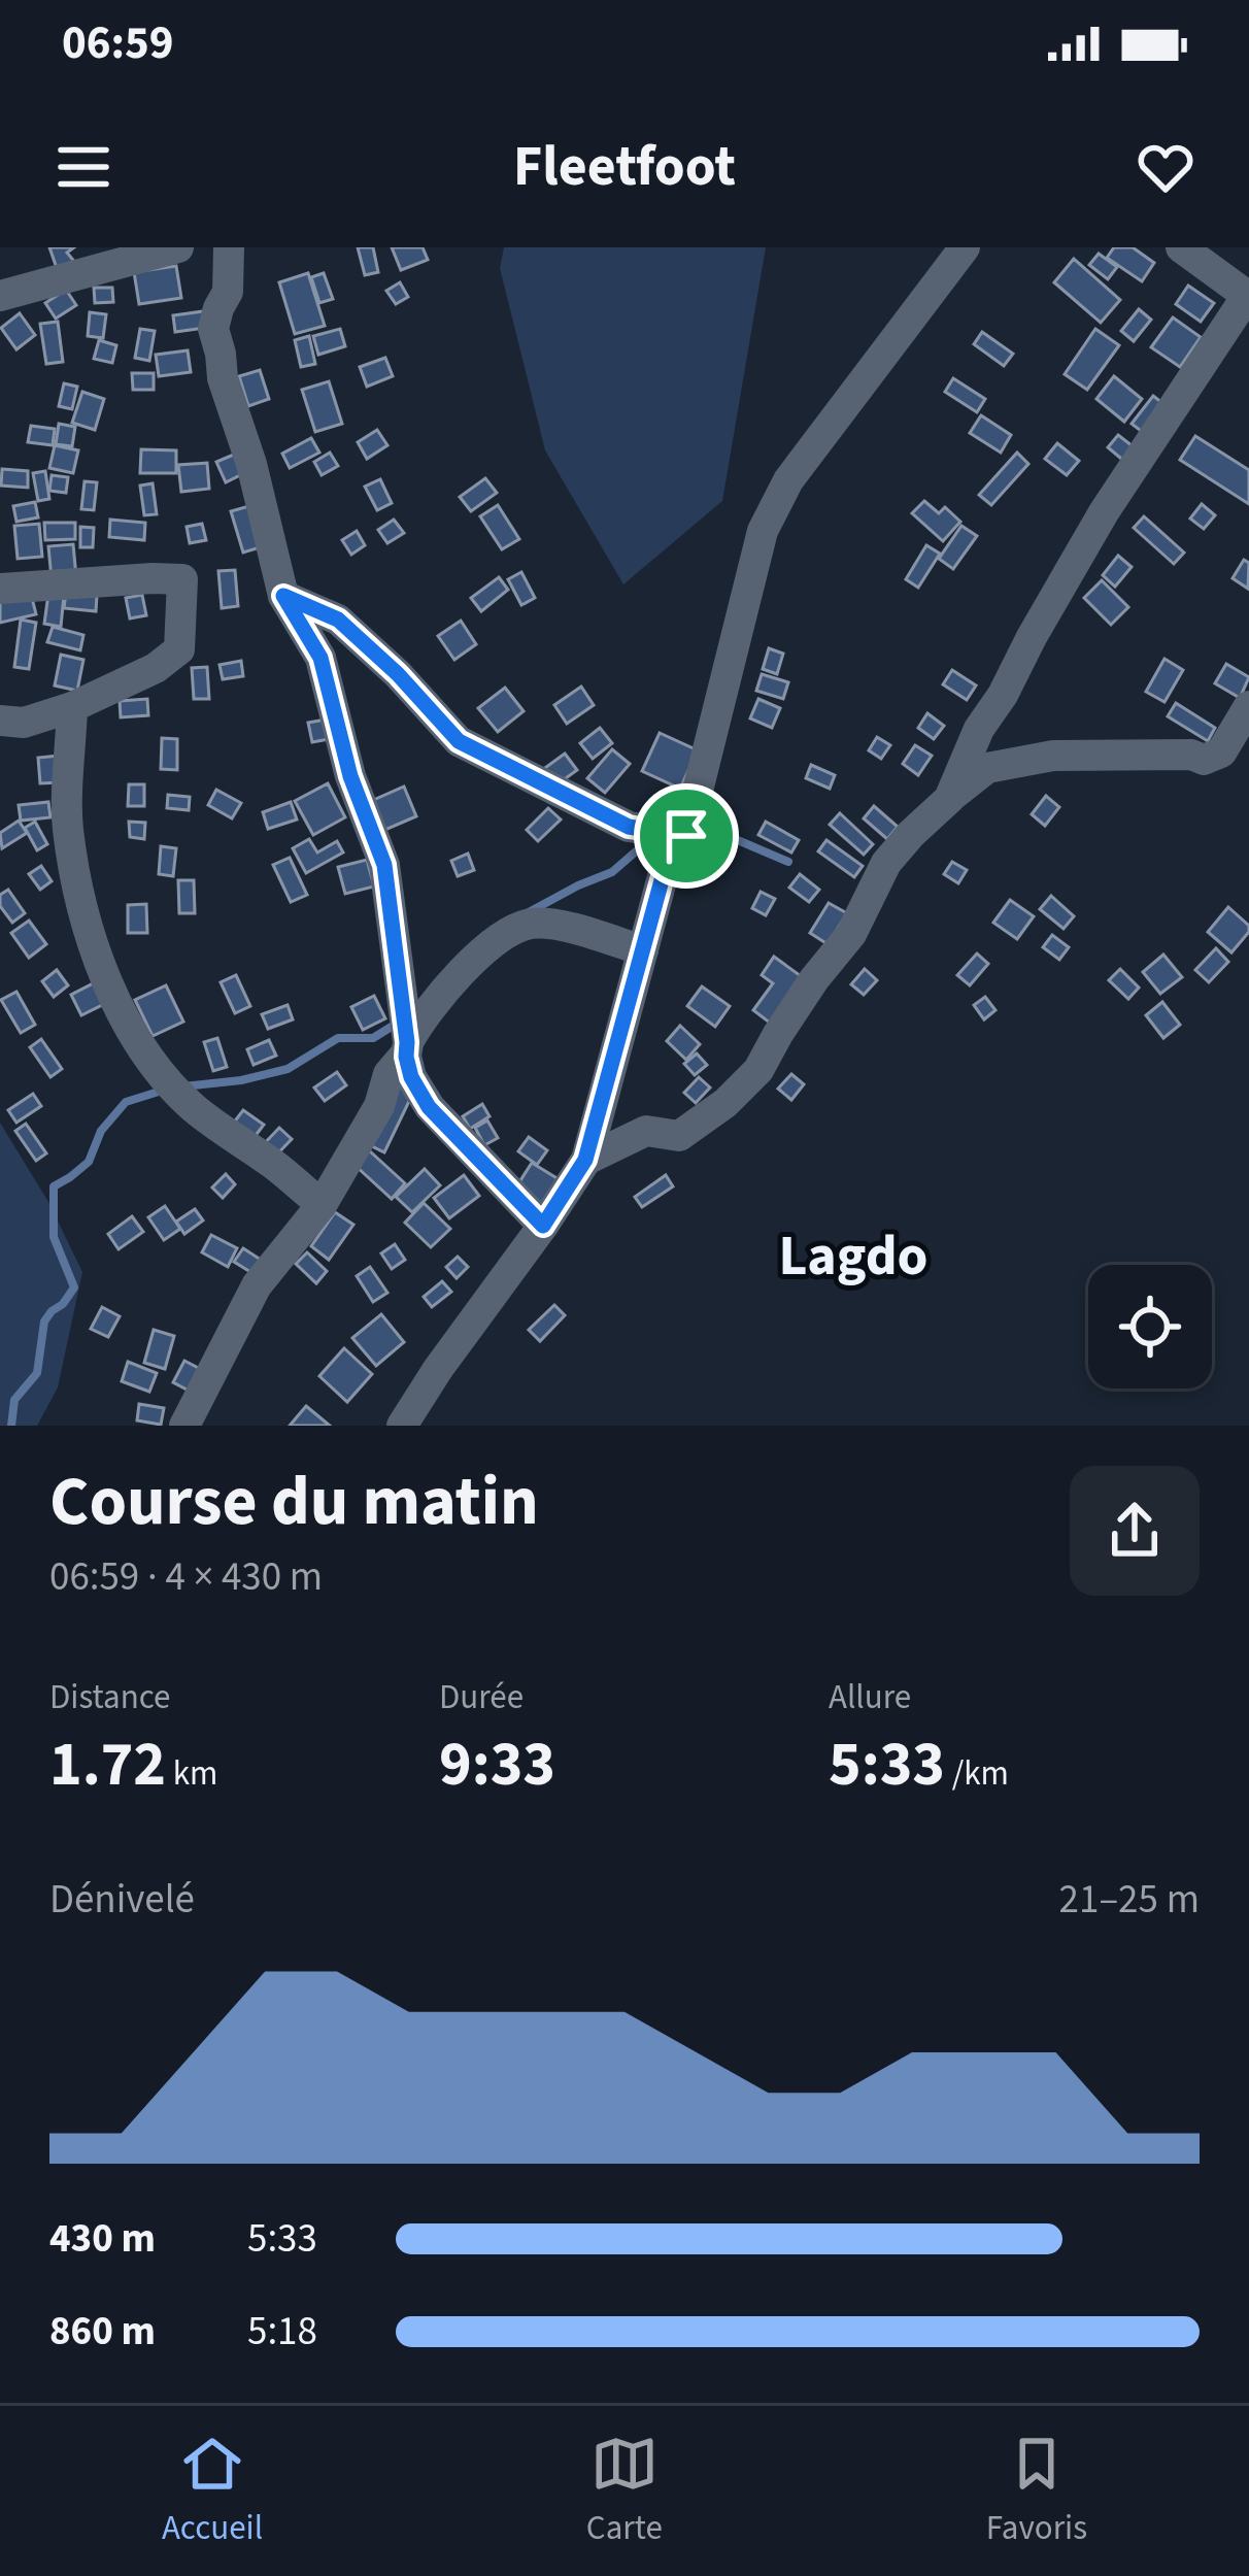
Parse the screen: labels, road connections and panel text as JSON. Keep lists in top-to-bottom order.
{
  "districts": ["Lagdo"],
  "page": {
    "status": "06:59",
    "header": "Fleetfoot",
    "heading": ["Course du matin", "06:59 · 4 × 430 m"],
    "stats": [
      ["Distance", "1.72 km"],
      ["Durée", "9:33"],
      ["Allure", "5:33 /km"]
    ],
    "chart": ["Dénivelé", "21–25 m"],
    "list": [
      {
        "name": "430 m",
        "note": "5:33"
      },
      {
        "name": "860 m",
        "note": "5:18"
      }
    ],
    "tabs": ["Accueil", "Carte", "Favoris"]
  }
}
